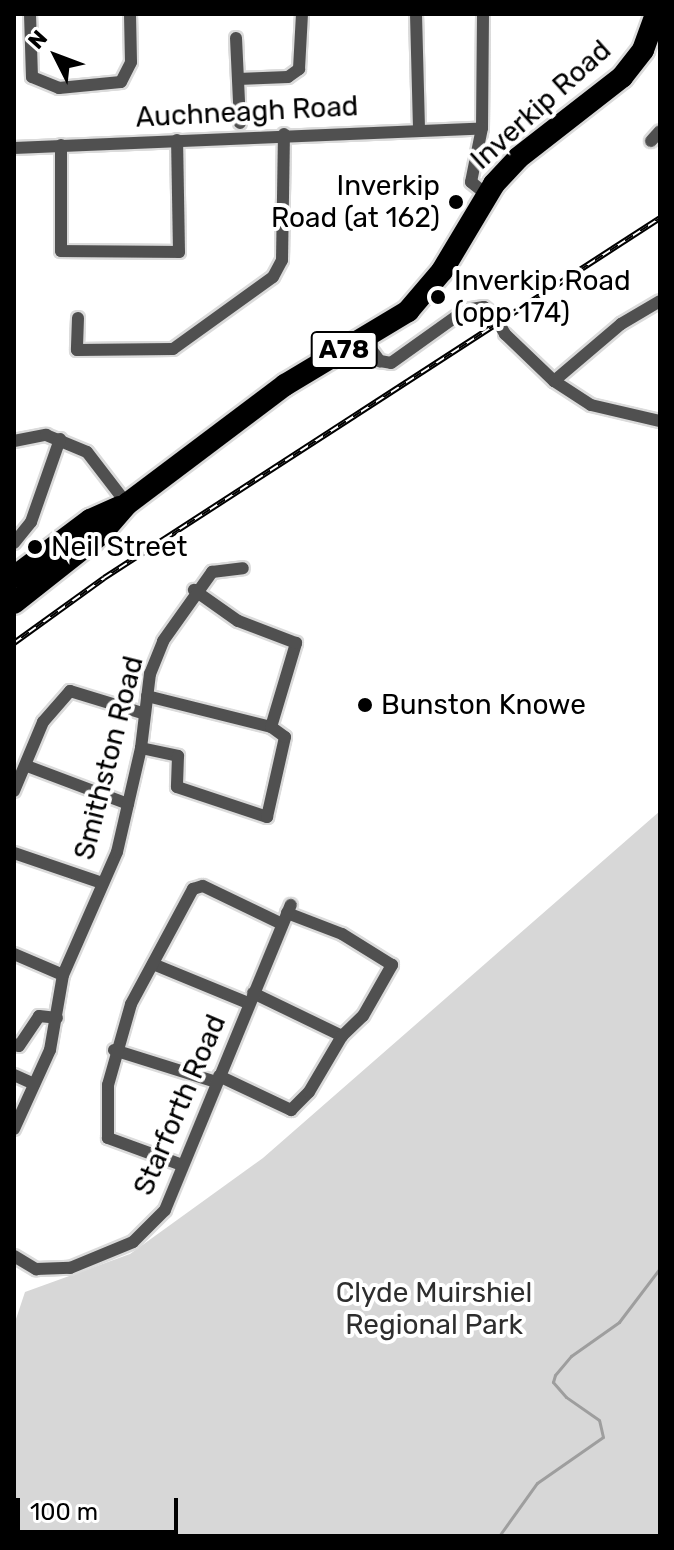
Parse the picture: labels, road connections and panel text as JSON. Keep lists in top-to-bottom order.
{
  "streets": {
    "highway": ["Inverkip Road", "A78"],
    "street": ["Auchneagh Road", "Smithston Road", "Starforth Road"]
  },
  "parks": ["Clyde Muirshiel Regional Park"],
  "places": [
    "Inverkip Road (at 162)",
    "Inverkip Road (opp 174)",
    "Neil Street",
    "Bunston Knowe"
  ],
  "scale_bar": "100 m",
  "north": "top left"
}
